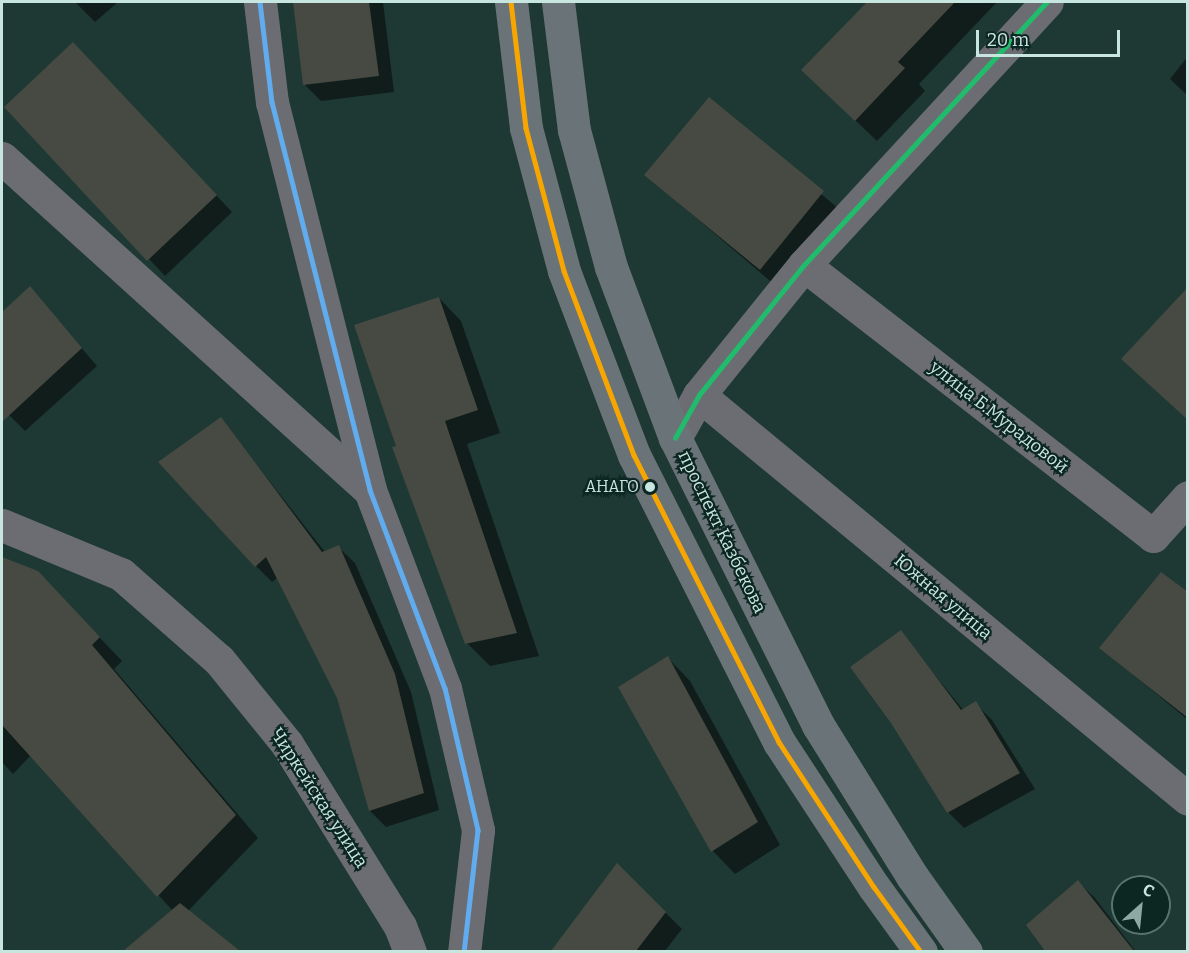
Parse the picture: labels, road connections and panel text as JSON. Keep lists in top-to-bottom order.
{
  "streets": {
    "highway": ["проспект Казбекова"],
    "street": ["улица Б.Мурадовой", "Южная улица", "Чиркейская улица"]
  },
  "places": ["АНАГО"],
  "scale_bar": "20 m",
  "north": "top right"
}
